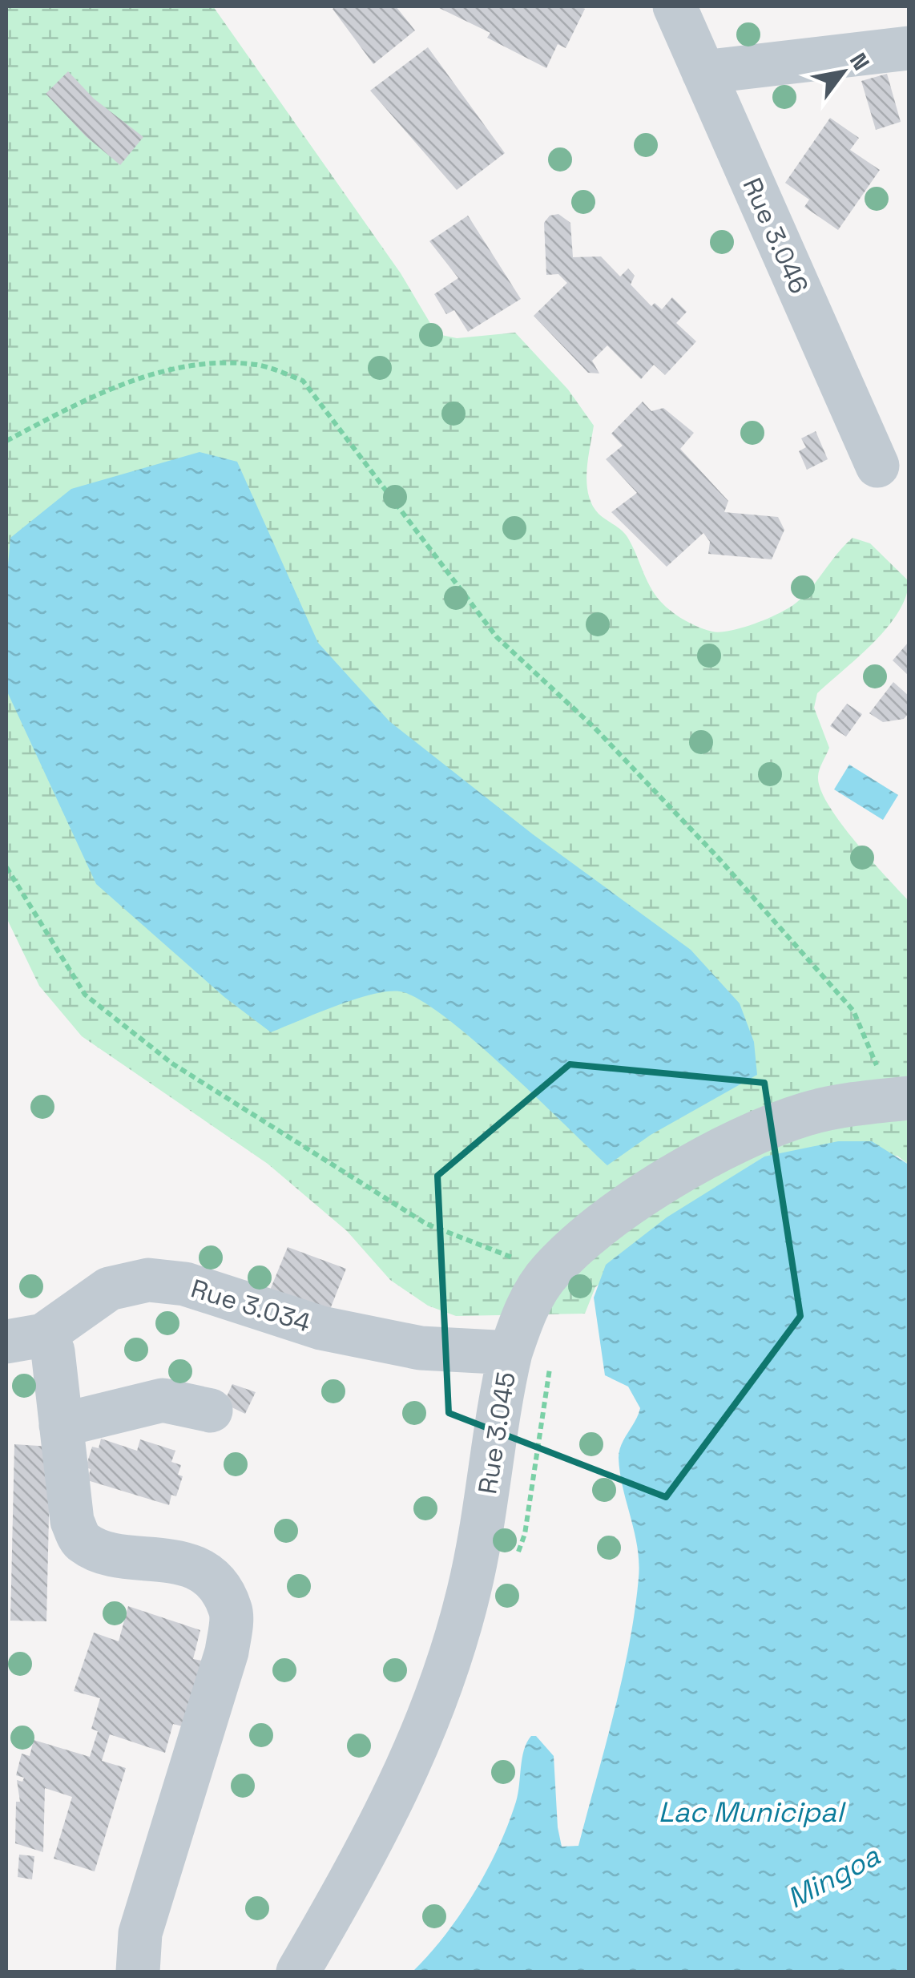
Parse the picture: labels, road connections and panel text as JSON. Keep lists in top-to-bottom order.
{
  "streets": {
    "street": ["Rue 3.046", "Rue 3.034", "Rue 3.045"]
  },
  "crossings": [
    ["Rue 3.034", "Rue 3.045"]
  ],
  "water": ["Lac Municipal", "Mingoa"],
  "north": "top right"
}
